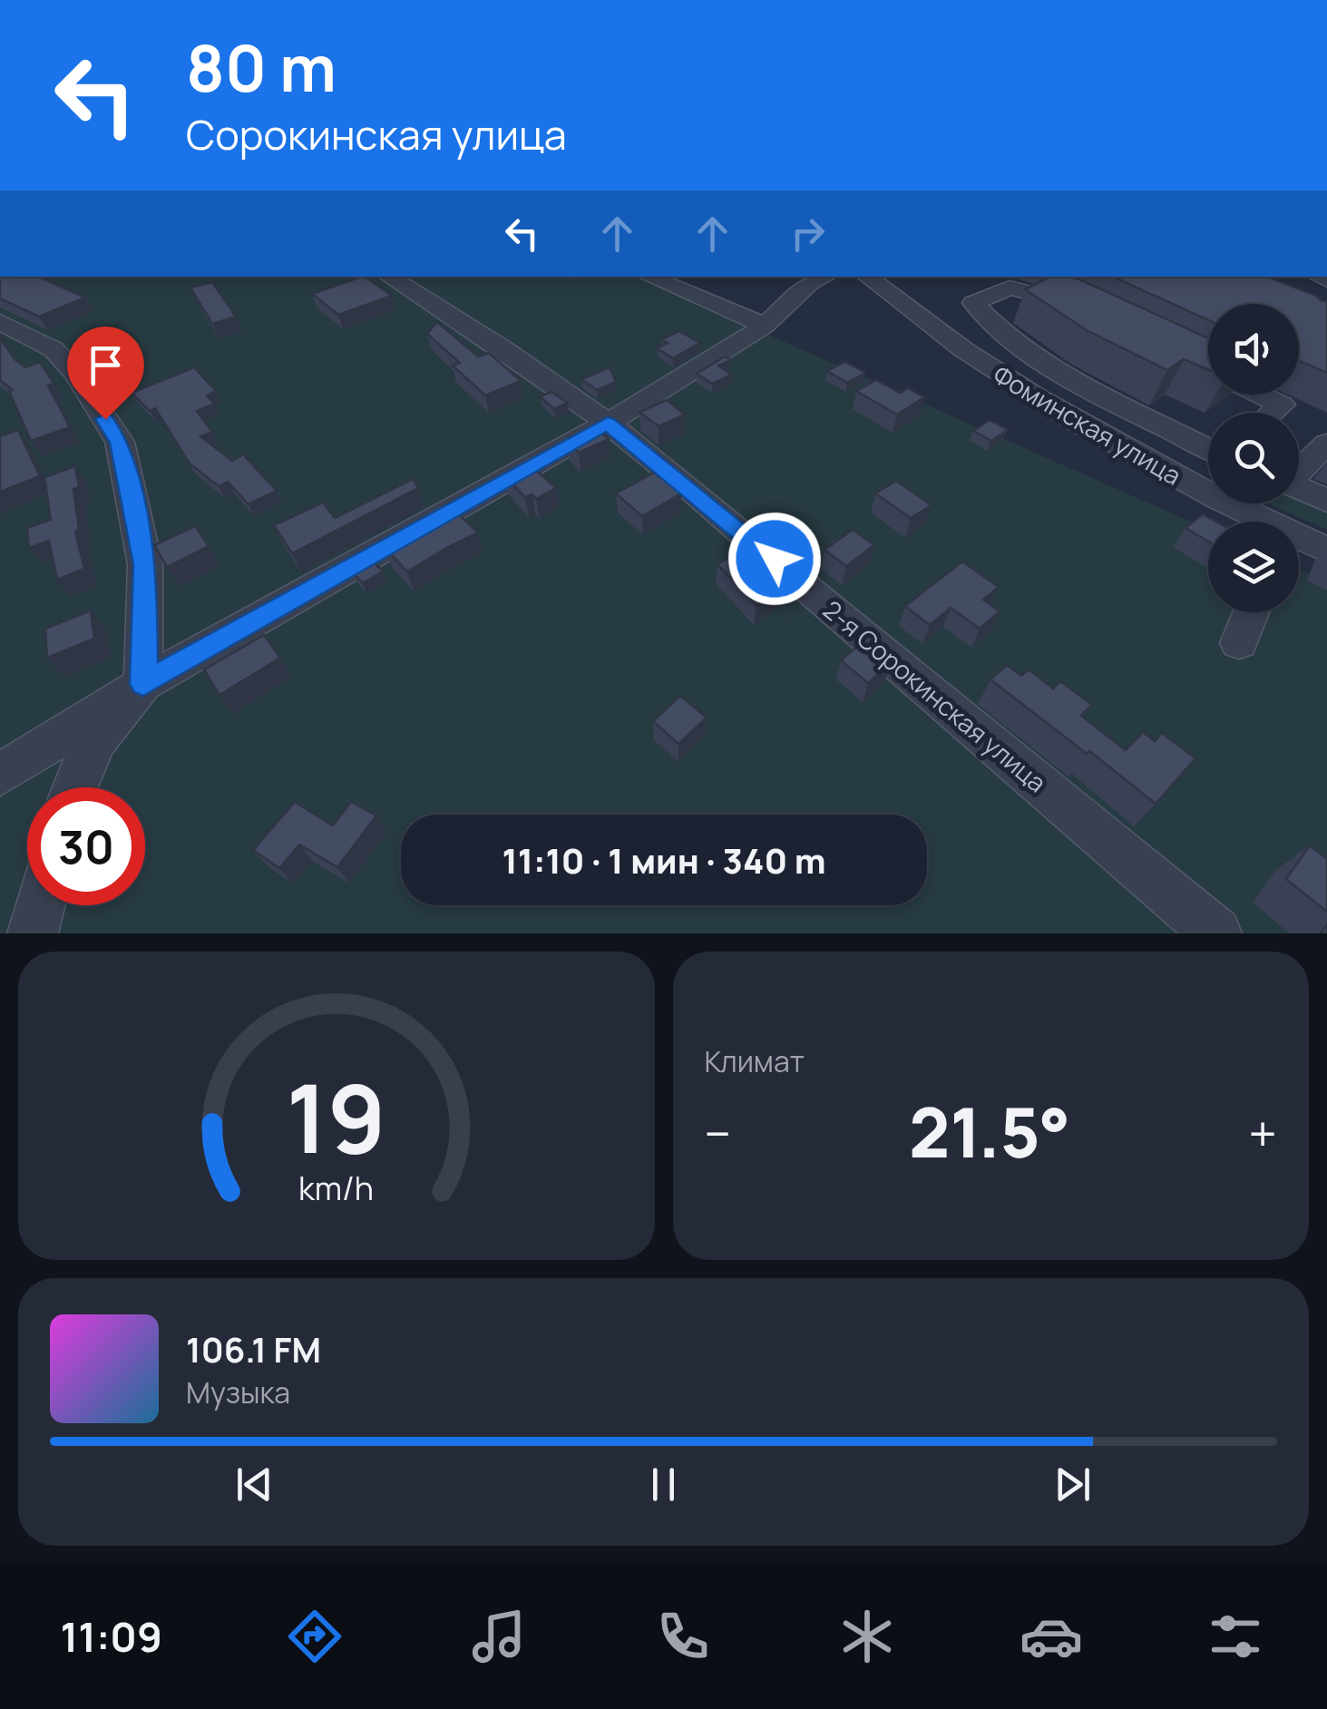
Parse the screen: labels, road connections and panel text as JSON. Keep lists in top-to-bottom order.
{
  "streets": {
    "street": ["Фоминская улица", "2-я Сорокинская улица"]
  },
  "page": {
    "turn": ["80 m", "Сорокинская улица"],
    "limit": "30",
    "trip": "11:10 · 1 мин · 340 m",
    "tile": "Климат",
    "heat": ["−", "21.5°", "+"],
    "song": ["106.1 FM", "Музыка"],
    "tabs": "11:09",
    "gauge": ["19", "km/h"]
  }
}
